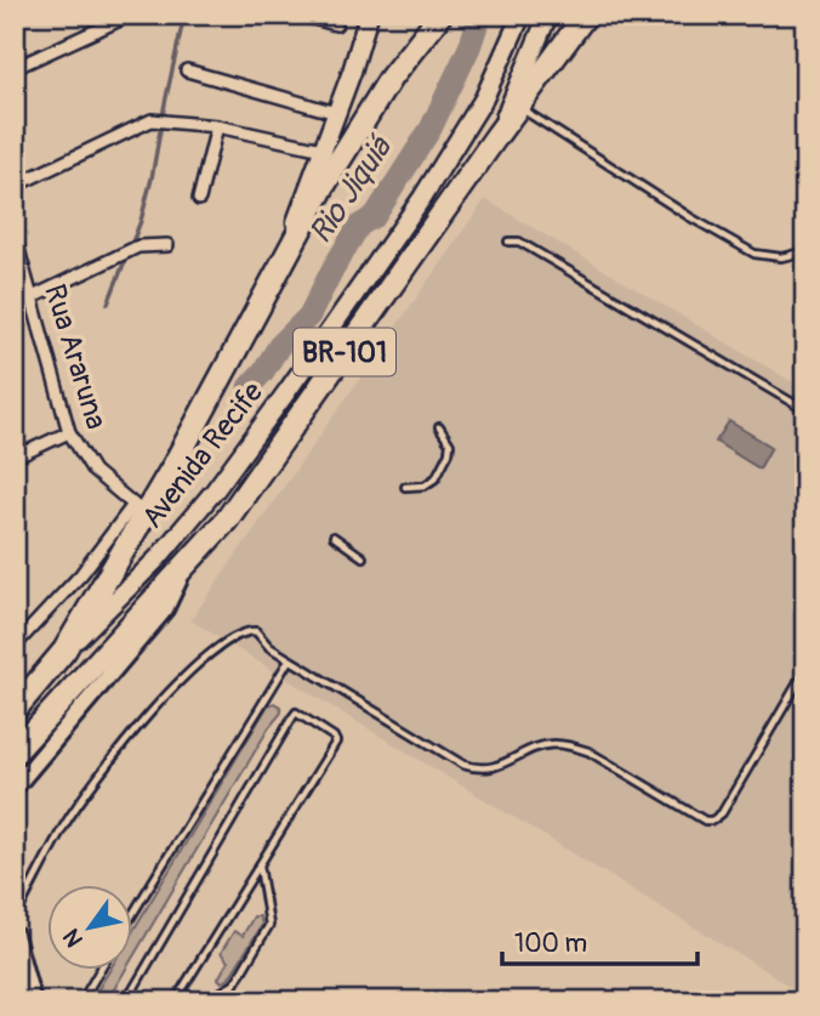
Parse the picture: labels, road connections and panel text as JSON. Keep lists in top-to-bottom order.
{
  "streets": {
    "highway": ["BR-101"],
    "main road": ["Avenida Recife"],
    "street": ["Rua Araruna"]
  },
  "crossings": [
    ["BR-101", "Rua Araruna"],
    ["BR-101", "Avenida Recife"]
  ],
  "water": ["Rio Jiquiá"],
  "scale_bar": "100 m",
  "north": "bottom left"
}
